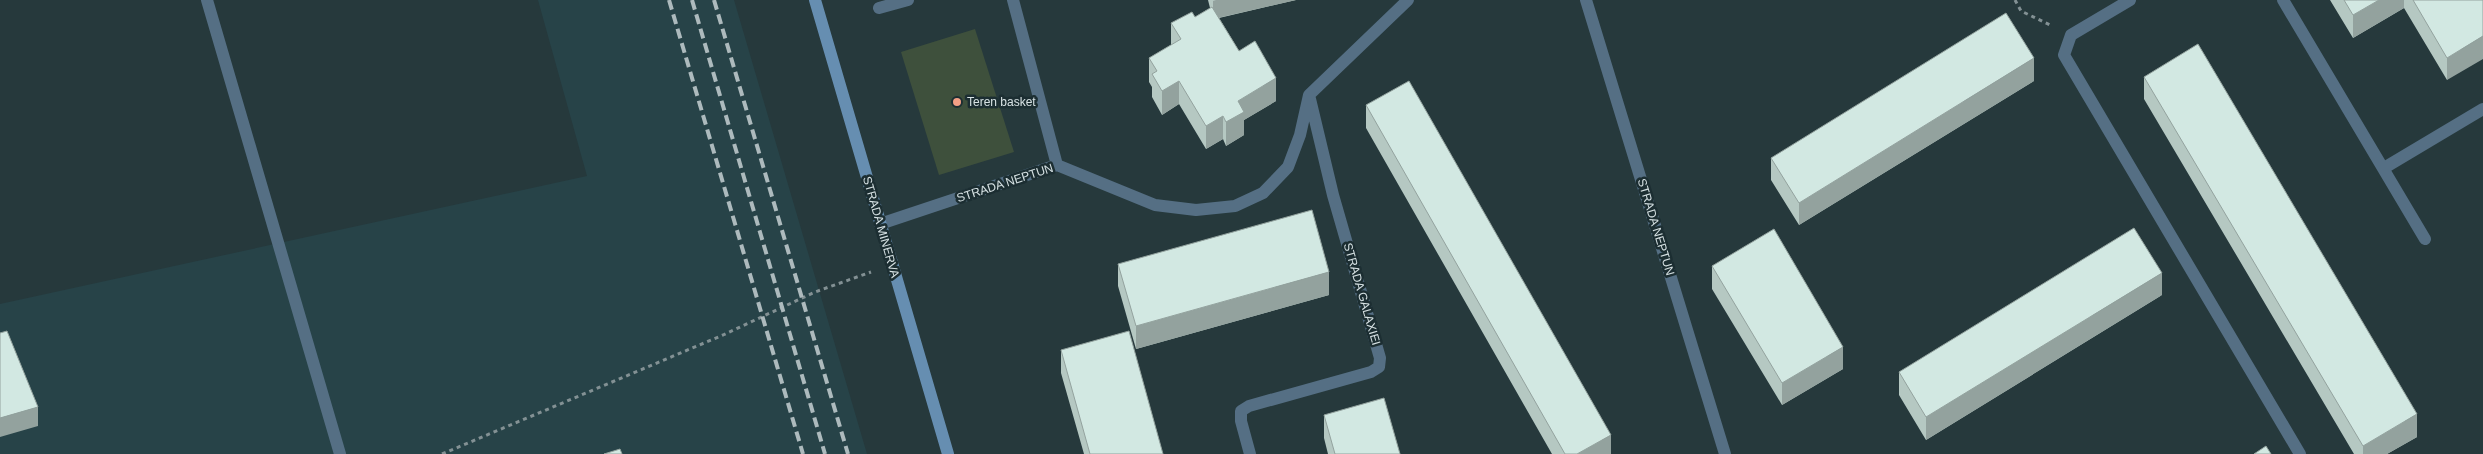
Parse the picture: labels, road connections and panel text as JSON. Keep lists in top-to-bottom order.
{
  "streets": {
    "street": ["STRADA NEPTUN", "STRADA MINERVA", "STRADA GALAXIEI"]
  },
  "crossings": [
    ["STRADA NEPTUN", "STRADA MINERVA"],
    ["STRADA NEPTUN", "STRADA GALAXIEI"]
  ],
  "places": ["Teren basket"]
}
